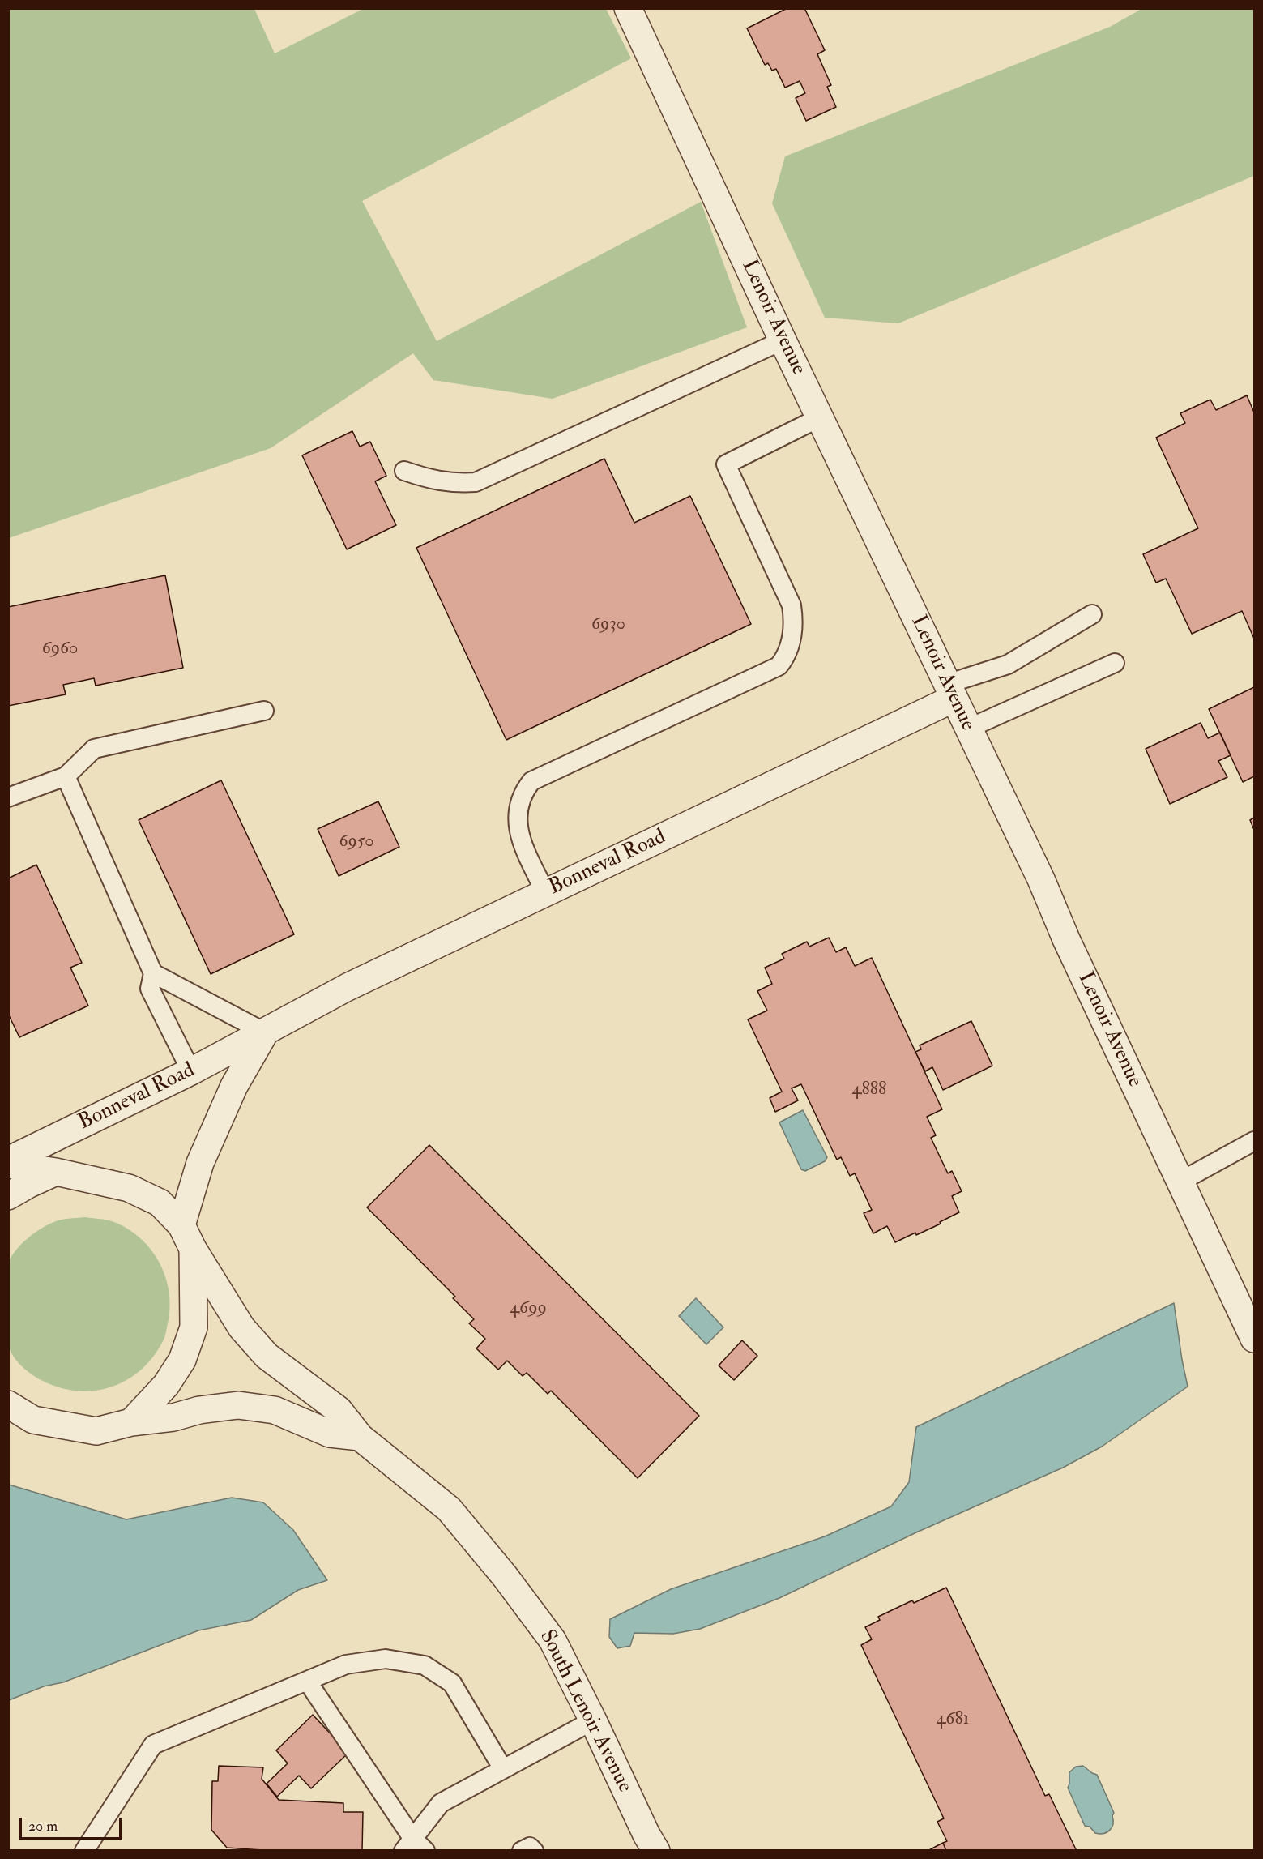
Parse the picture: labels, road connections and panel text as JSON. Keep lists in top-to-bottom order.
{
  "streets": {
    "street": ["Lenoir Avenue", "Bonneval Road", "South Lenoir Avenue"]
  },
  "crossings": [
    ["Lenoir Avenue", "Bonneval Road"]
  ],
  "house_numbers": [
    "6930",
    "6960",
    "6950",
    "4888",
    "4699",
    "4681"
  ],
  "scale_bar": "20 m"
}
